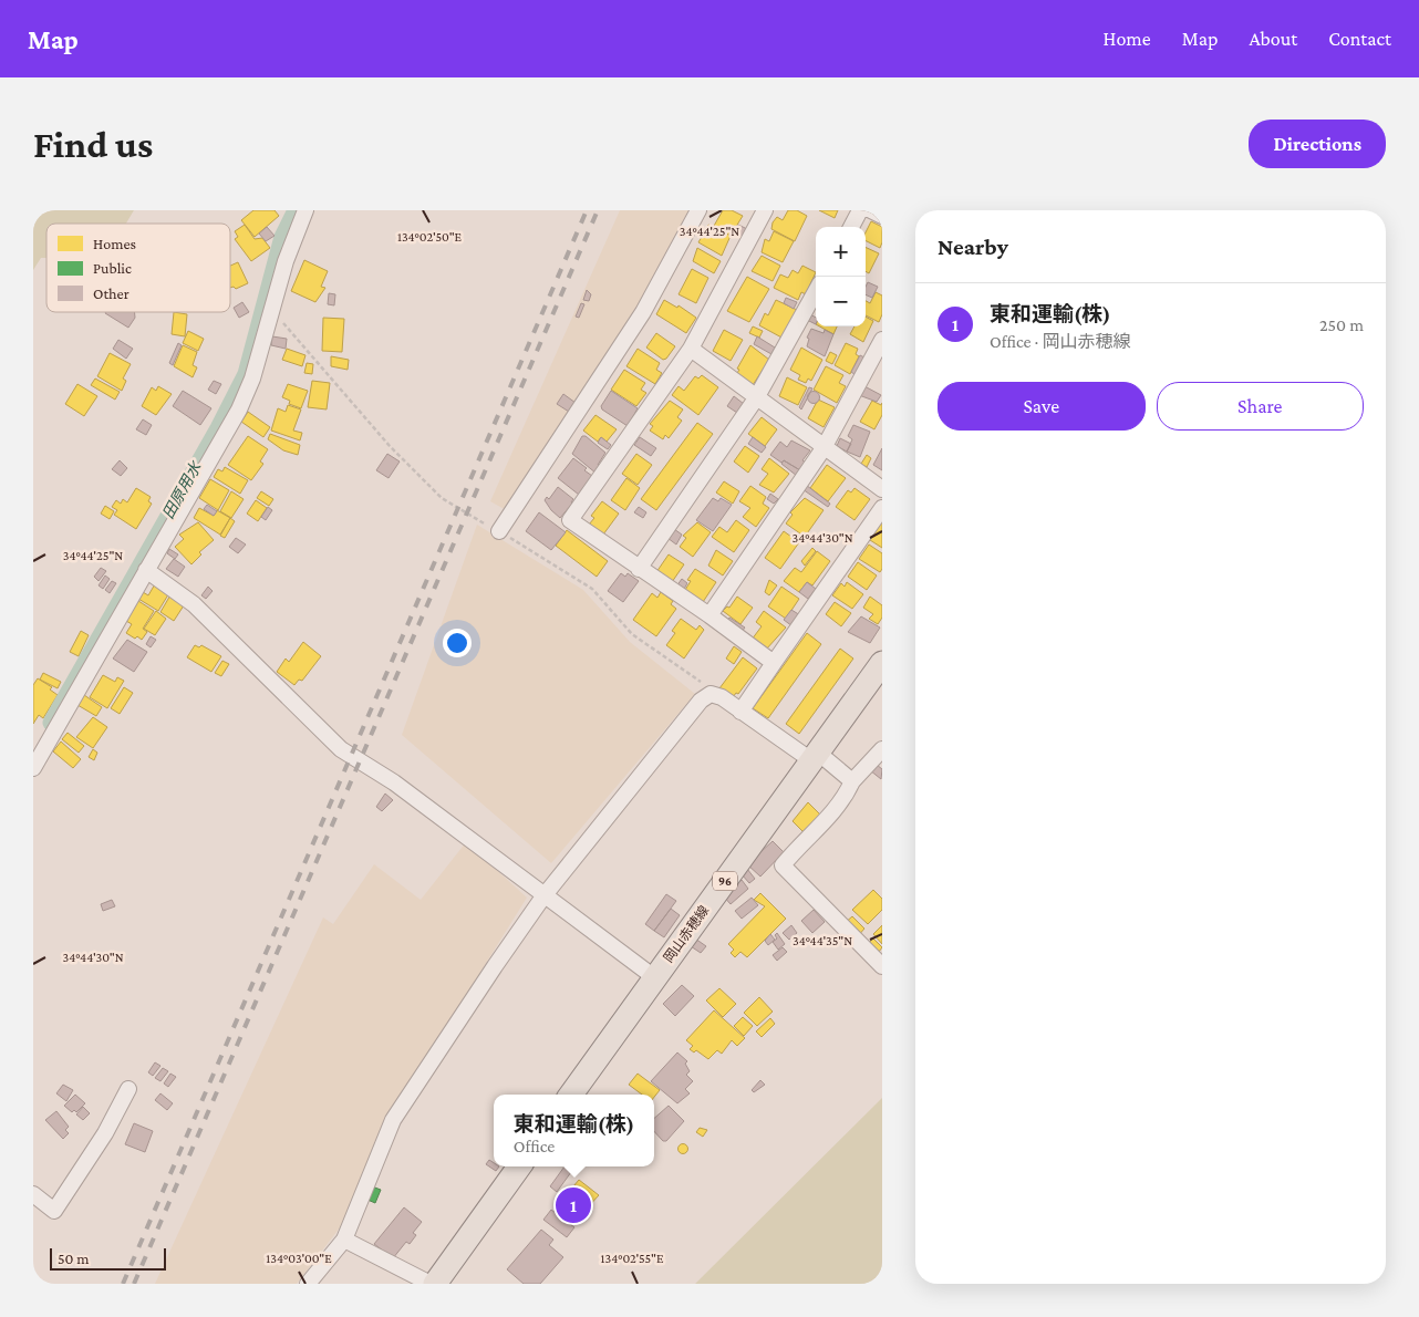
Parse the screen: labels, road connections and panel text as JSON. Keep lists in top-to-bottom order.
{
  "streets": {
    "main road": ["96", "岡山赤穂線"]
  },
  "water": ["田原用水"],
  "legend": ["Homes", "Public", "Other"],
  "scale_bar": "50 m",
  "page": {
    "header": "Map",
    "nav": [
      "Home",
      "Map",
      "About",
      "Contact"
    ],
    "buttons": [
      "Directions",
      ["Save", "Share"]
    ],
    "title": "Find us",
    "heading": "Nearby",
    "map_buttons": ["+", "−"],
    "list": [
      {
        "mark": "1",
        "name": "東和運輸(株)",
        "note": "Office · 岡山赤穂線",
        "value": "250 m"
      }
    ],
    "popup": ["東和運輸(株)", "Office"],
    "pins": "1",
    "scale": "50 m"
  },
  "coordinates": [
    "34°44'25\"N",
    "134°02'50\"E",
    "34°44'30\"N",
    "34°44'35\"N",
    "134°03'00\"E",
    "134°02'55\"E"
  ]
}
